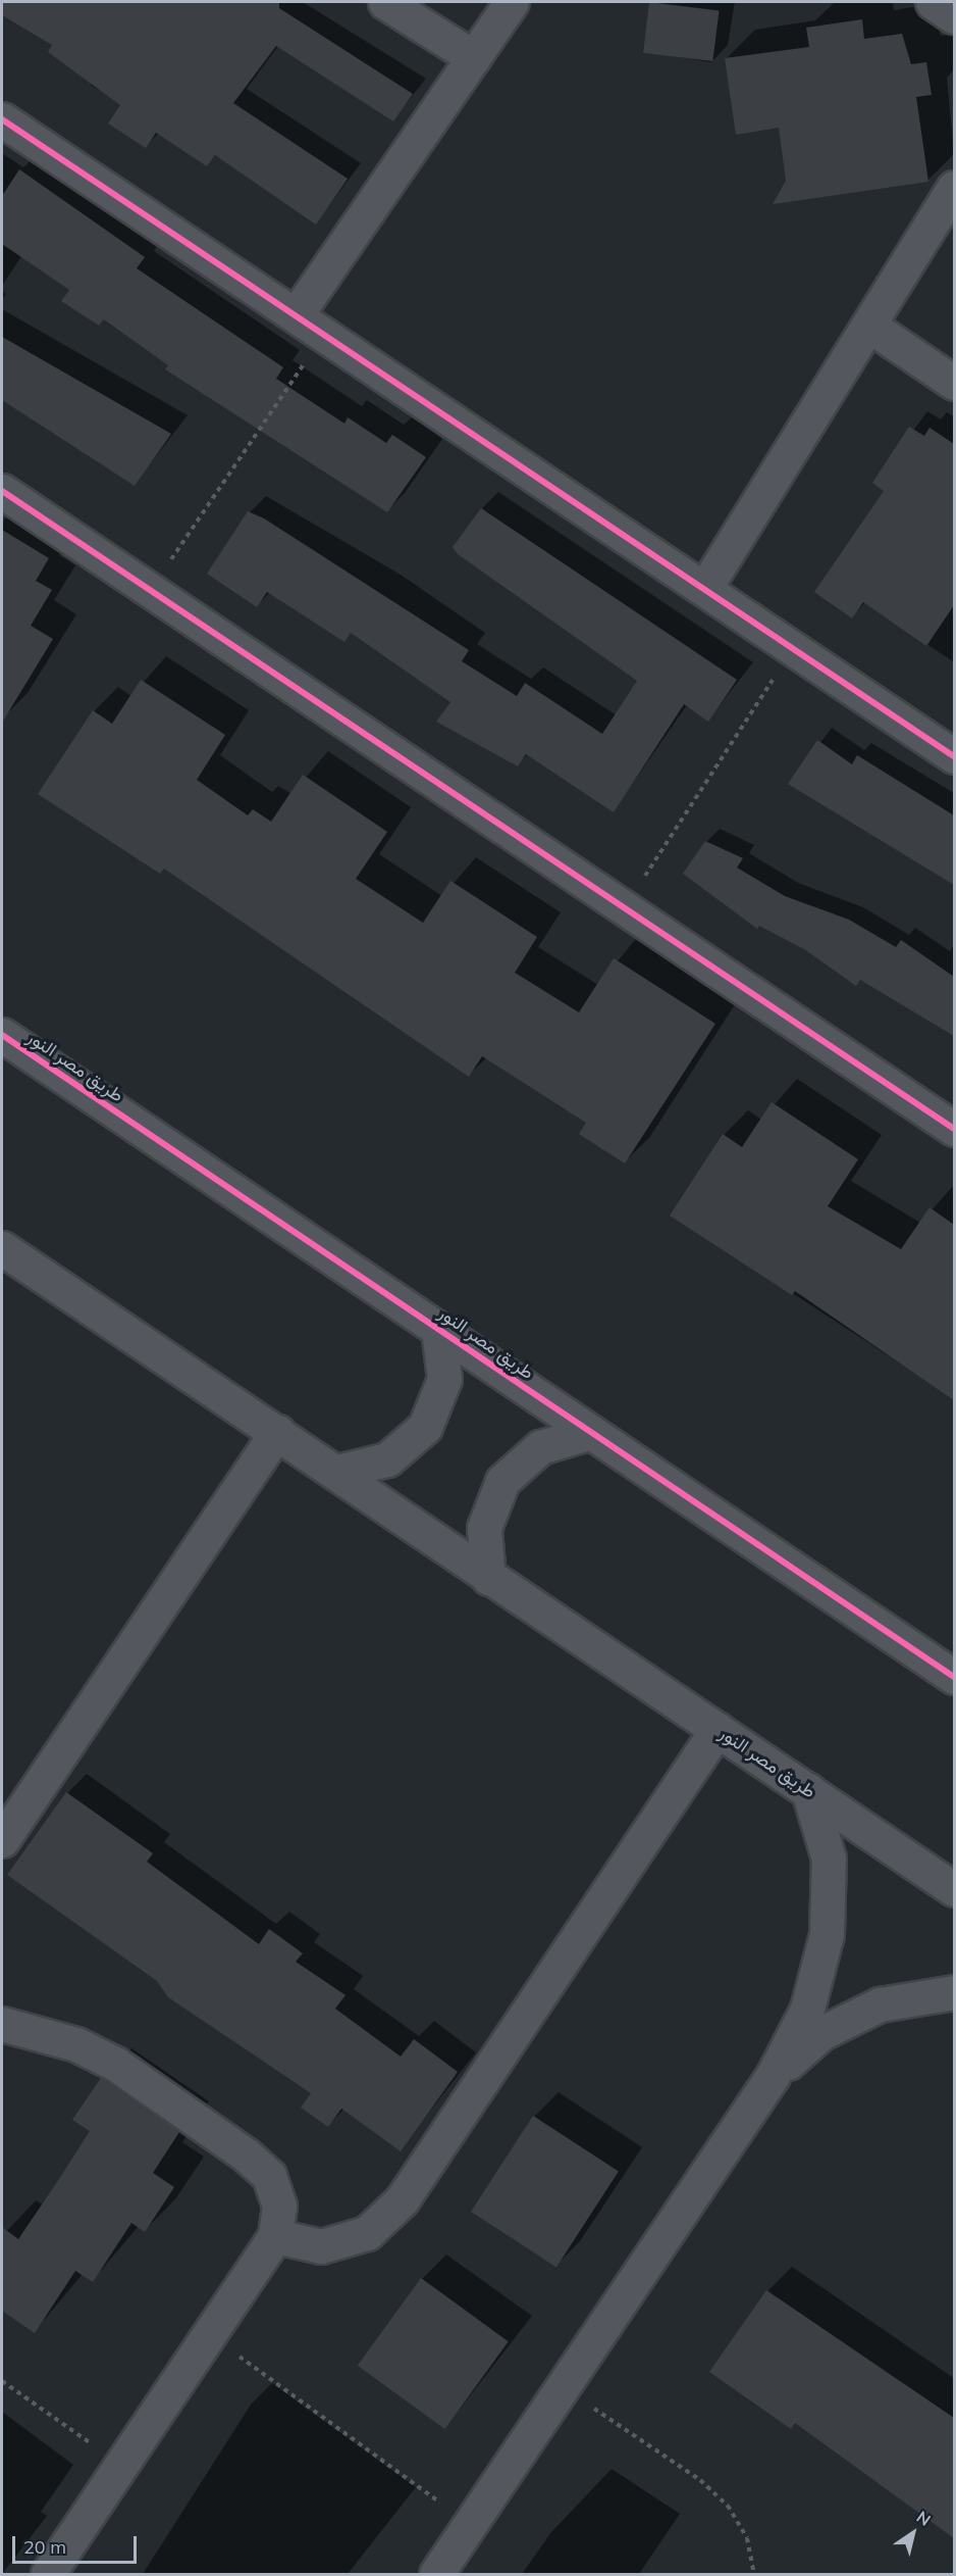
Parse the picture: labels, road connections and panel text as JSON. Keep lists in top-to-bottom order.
{
  "streets": {
    "street": ["طريق مصر النور"]
  },
  "scale_bar": "20 m",
  "north": "top right"
}
